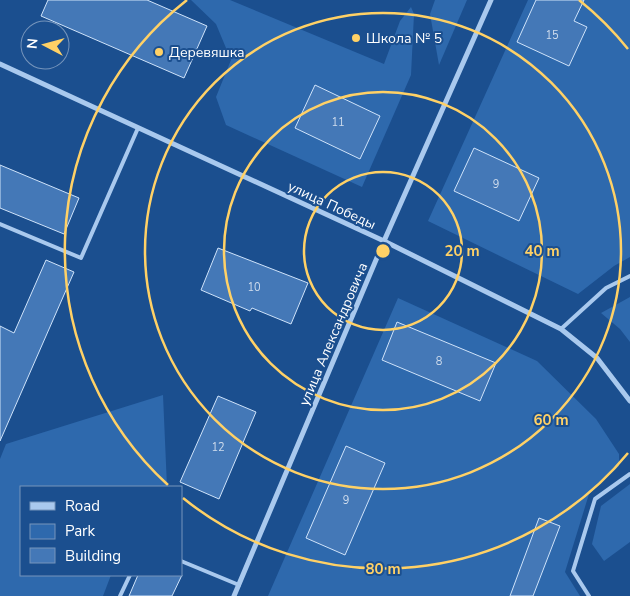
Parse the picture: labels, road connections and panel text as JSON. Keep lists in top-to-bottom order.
{
  "streets": {
    "street": ["улица Победы", "улица Александровича"]
  },
  "crossings": [
    ["улица Победы", "улица Александровича"]
  ],
  "places": ["Школа № 5", "Деревяшка"],
  "house_numbers": [
    "15",
    "11",
    "9",
    "10",
    "8",
    "12",
    "9"
  ],
  "legend": ["Road", "Park", "Building"],
  "north": "left",
  "rings": [
    "20 m",
    "40 m",
    "60 m",
    "80 m"
  ]
}
